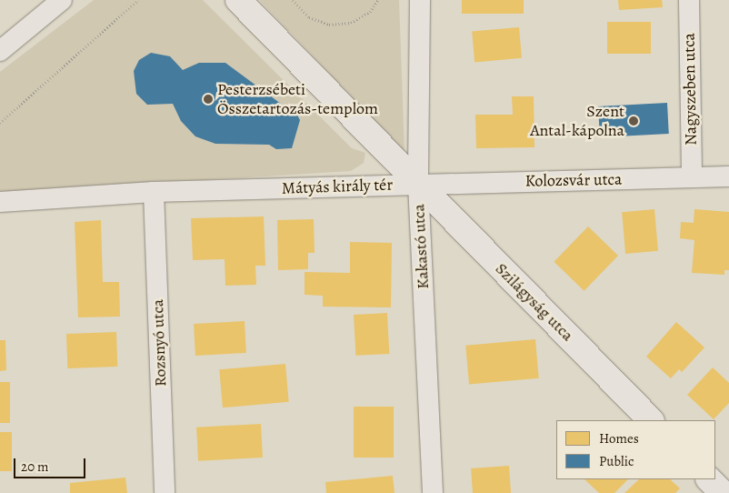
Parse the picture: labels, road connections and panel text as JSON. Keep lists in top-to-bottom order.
{
  "streets": {
    "street": [
      "Nagyszeben utca",
      "Kolozsvár utca",
      "Mátyás király tér",
      "Kakastó utca",
      "Szilágyság utca",
      "Rozsnyó utca"
    ]
  },
  "crossings": [
    ["Nagyszeben utca", "Kolozsvár utca"],
    ["Kolozsvár utca", "Mátyás király tér"],
    ["Kolozsvár utca", "Kakastó utca"],
    ["Kolozsvár utca", "Szilágyság utca"],
    ["Mátyás király tér", "Kakastó utca"],
    ["Mátyás király tér", "Szilágyság utca"],
    ["Mátyás király tér", "Rozsnyó utca"],
    ["Kakastó utca", "Szilágyság utca"]
  ],
  "places": ["Pesterzsébeti Összetartozás-templom", "Szent Antal-kápolna"],
  "legend": ["Homes", "Public"],
  "scale_bar": "20 m"
}
